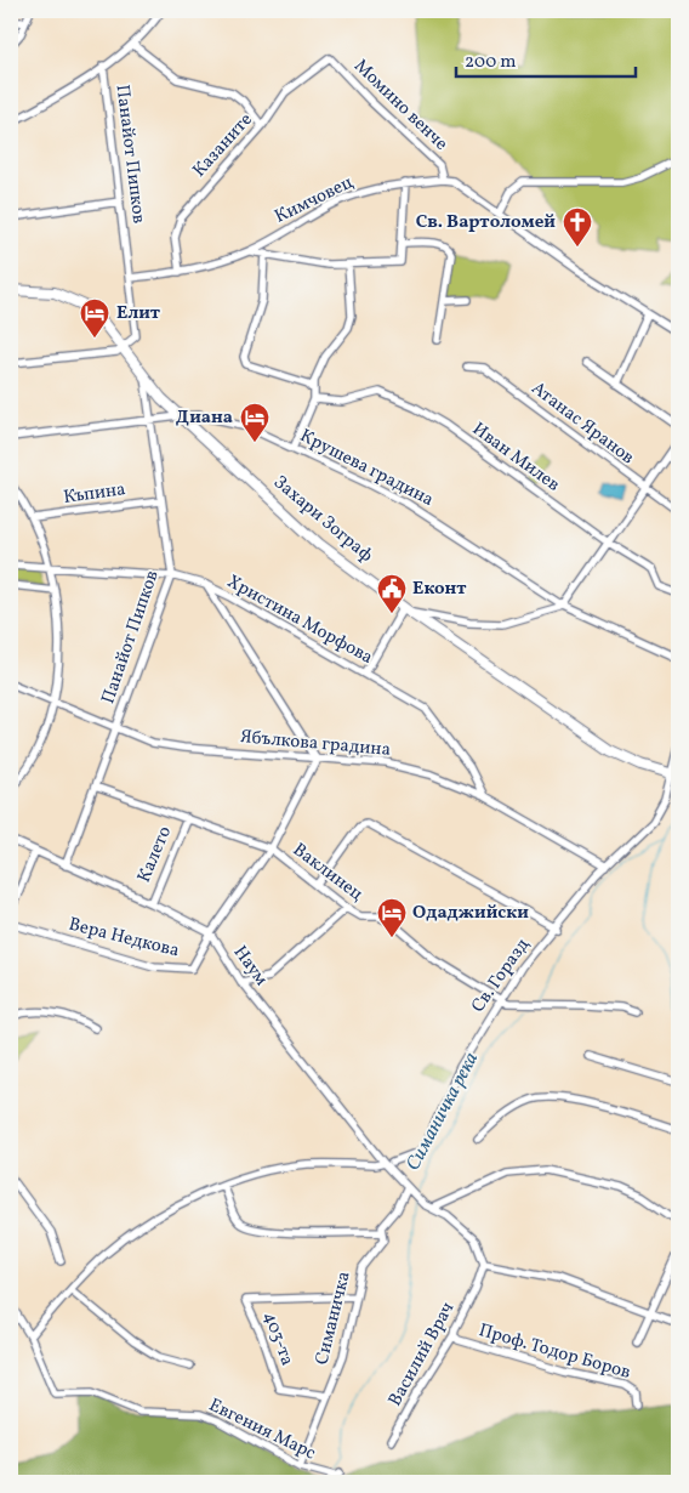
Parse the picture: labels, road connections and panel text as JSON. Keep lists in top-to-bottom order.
{
  "streets": {
    "street": [
      "Момино венче",
      "Казаните",
      "Панайот Пипков",
      "Кимчовец",
      "Атанас Яранов",
      "Иван Милев",
      "Крушева градина",
      "Къпина",
      "Захари Зограф",
      "Христина Морфова",
      "Ябълкова градина",
      "Калето",
      "Ваклинец",
      "Вера Недкова",
      "Наум",
      "Св. Горазд",
      "Симаничка",
      "403-та",
      "Проф. Тодор Боров",
      "Василий Врач",
      "Евгения Марс"
    ]
  },
  "crossings": [
    ["Момино венче", "Казаните"],
    ["Момино венче", "Кимчовец"],
    ["Казаните", "Кимчовец"],
    ["Панайот Пипков", "Кимчовец"],
    ["Панайот Пипков", "Крушева градина"],
    ["Панайот Пипков", "Къпина"],
    ["Панайот Пипков", "Захари Зограф"],
    ["Панайот Пипков", "Христина Морфова"],
    ["Панайот Пипков", "Ябълкова градина"],
    ["Панайот Пипков", "Ваклинец"],
    ["Крушева градина", "Захари Зограф"],
    ["Захари Зограф", "Св. Горазд"],
    ["Христина Морфова", "Ябълкова градина"],
    ["Ябълкова градина", "Вера Недкова"],
    ["Ябълкова градина", "Св. Горазд"],
    ["Калето", "Ваклинец"],
    ["Ваклинец", "Вера Недкова"],
    ["Ваклинец", "Св. Горазд"],
    ["Вера Недкова", "Наум"],
    ["Наум", "Св. Горазд"],
    ["Наум", "Симаничка"],
    ["Св. Горазд", "Евгения Марс"],
    ["Симаничка", "403-та"],
    ["Симаничка", "Евгения Марс"],
    ["Проф. Тодор Боров", "Василий Врач"]
  ],
  "water": ["Симаничка река"],
  "places": {
    "church": ["Св. Вартоломей"],
    "hotel": ["Елит", "Диана", "Одаджийски"],
    "public building": ["Еконт"]
  },
  "scale_bar": "200 m"
}
